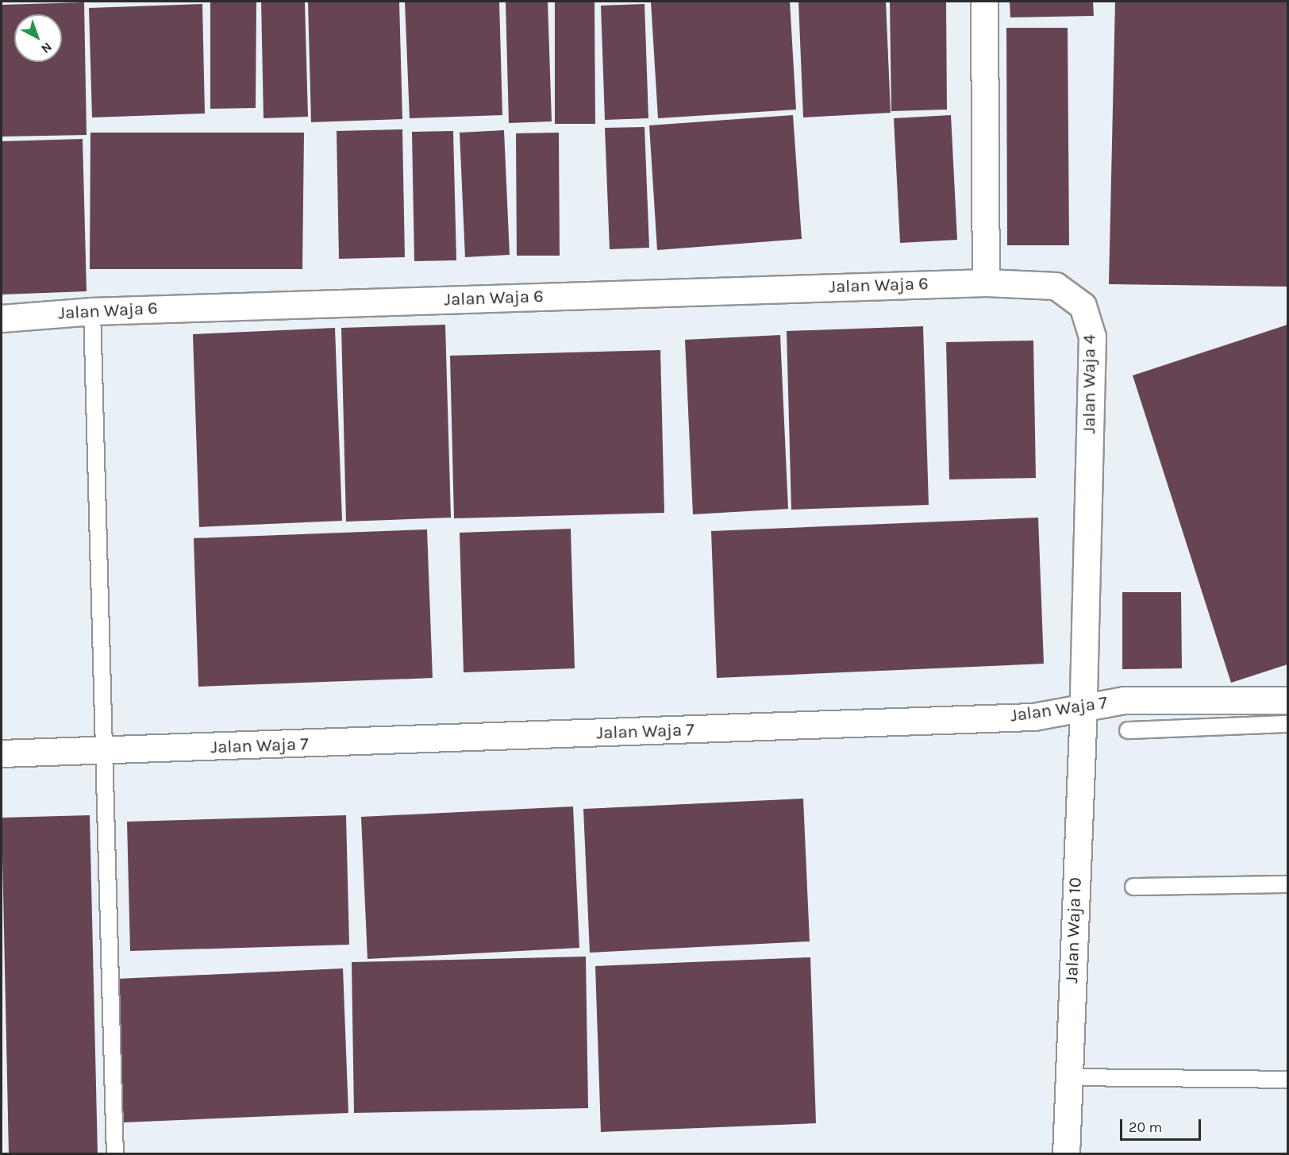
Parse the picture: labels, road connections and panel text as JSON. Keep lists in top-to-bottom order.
{
  "streets": {
    "street": [
      "Jalan Waja 6",
      "Jalan Waja 4",
      "Jalan Waja 7",
      "Jalan Waja 10"
    ]
  },
  "crossings": [
    ["Jalan Waja 6", "Jalan Waja 4"],
    ["Jalan Waja 4", "Jalan Waja 7"],
    ["Jalan Waja 4", "Jalan Waja 10"],
    ["Jalan Waja 7", "Jalan Waja 10"]
  ],
  "scale_bar": "20 m",
  "north": "bottom right"
}
